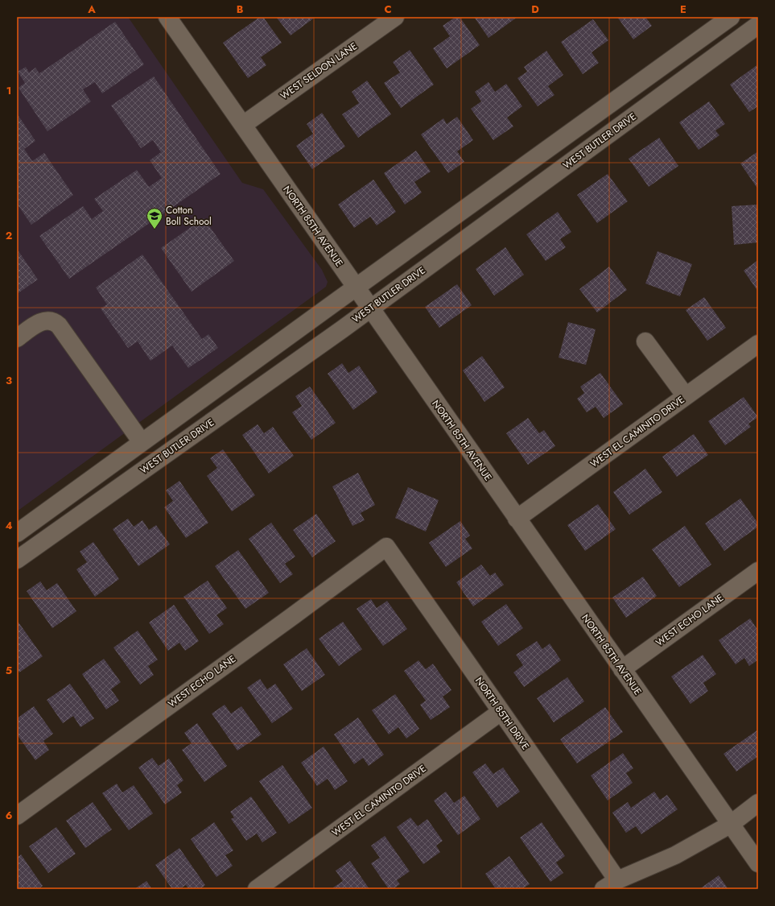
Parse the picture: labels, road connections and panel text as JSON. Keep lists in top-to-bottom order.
{
  "streets": {
    "street": [
      "WEST SELDON LANE",
      "WEST BUTLER DRIVE",
      "NORTH 85TH AVENUE",
      "WEST EL CAMINITO DRIVE",
      "WEST ECHO LANE",
      "NORTH 85TH DRIVE"
    ]
  },
  "crossings": [
    ["WEST SELDON LANE", "NORTH 85TH AVENUE"],
    ["WEST BUTLER DRIVE", "NORTH 85TH AVENUE"],
    ["NORTH 85TH AVENUE", "WEST EL CAMINITO DRIVE"],
    ["NORTH 85TH AVENUE", "WEST ECHO LANE"],
    ["WEST EL CAMINITO DRIVE", "NORTH 85TH DRIVE"],
    ["WEST ECHO LANE", "NORTH 85TH DRIVE"]
  ],
  "places": {
    "school or university": ["Cotton Boll School"]
  },
  "grid": {
    "columns": [
      "A",
      "B",
      "C",
      "D",
      "E"
    ],
    "rows": [
      "1",
      "2",
      "3",
      "4",
      "5",
      "6"
    ]
  }
}
